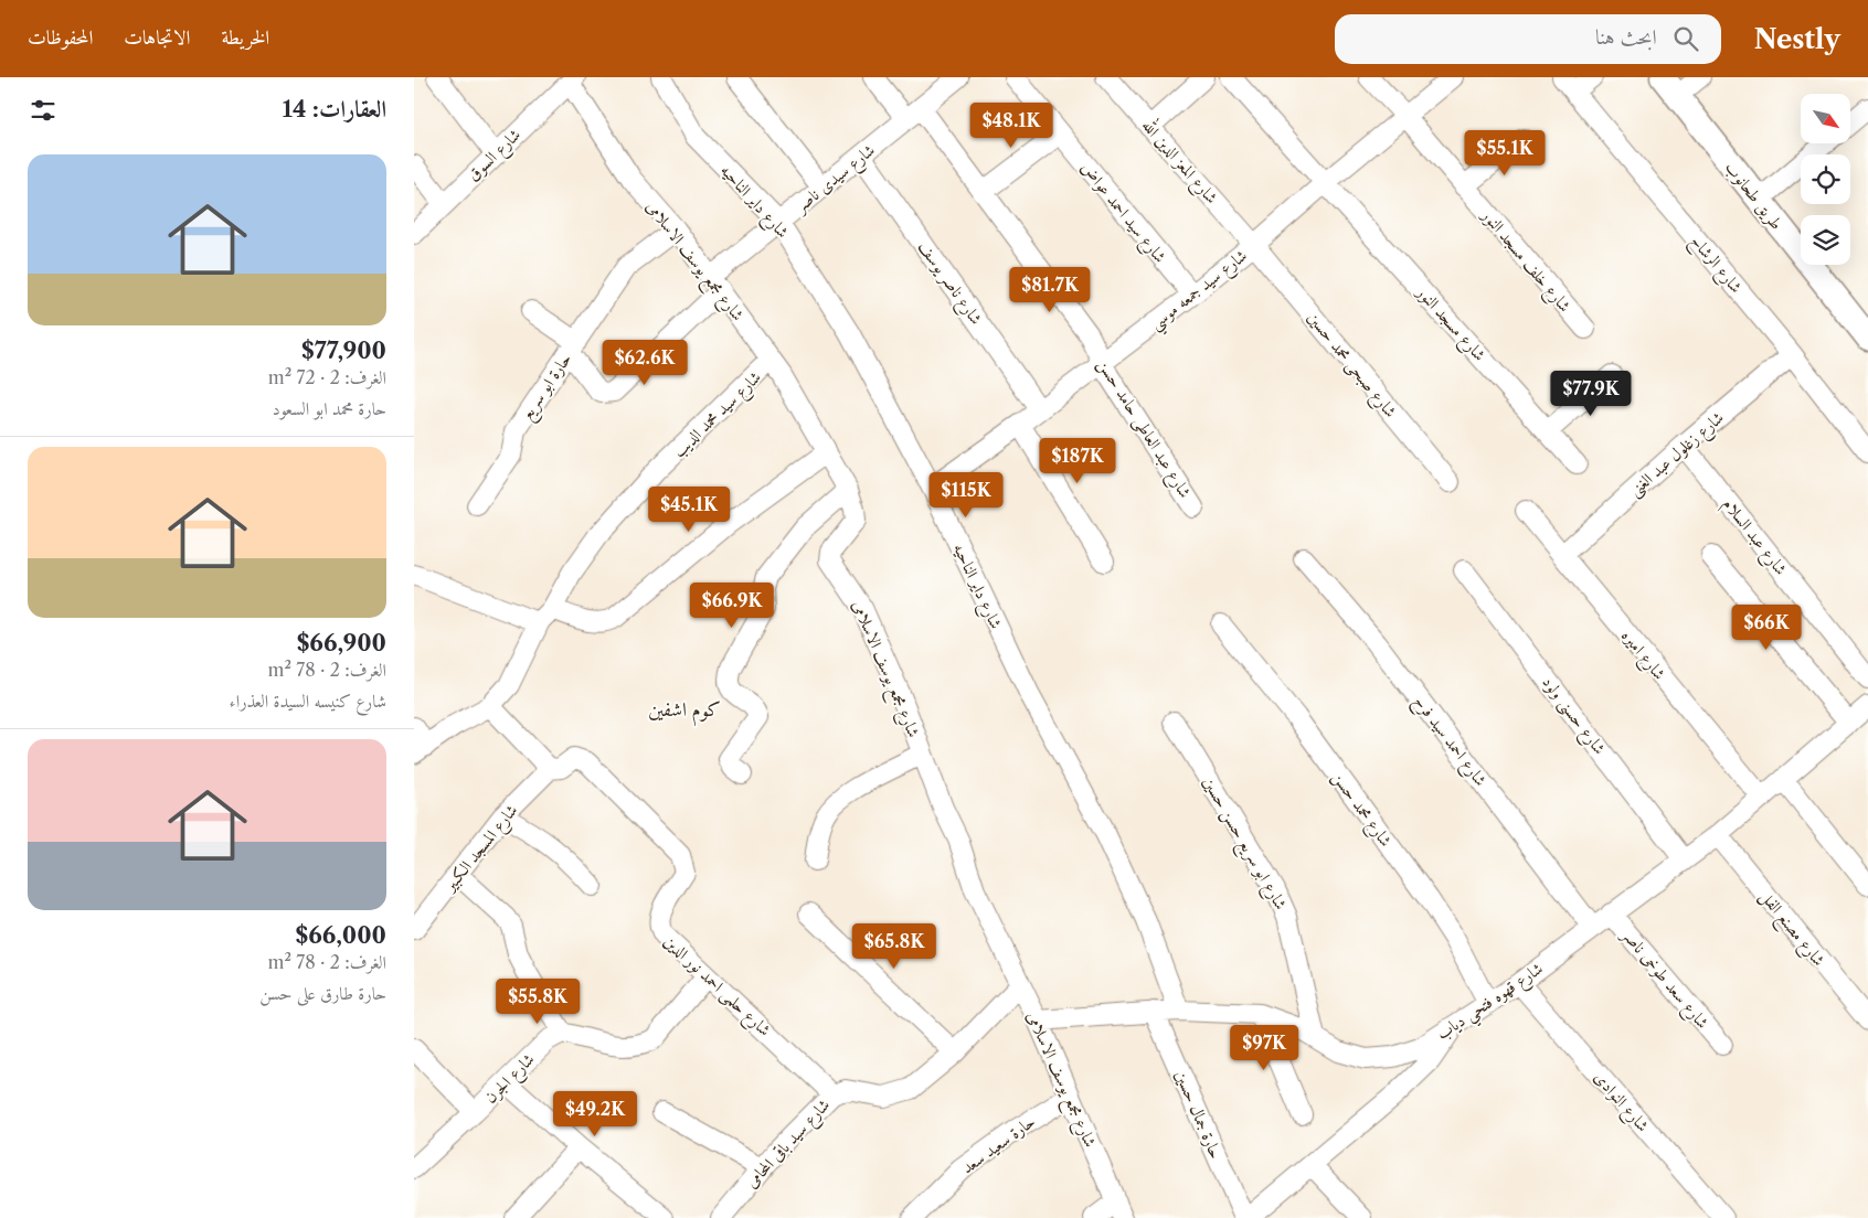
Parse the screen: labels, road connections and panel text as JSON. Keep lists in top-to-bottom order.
{
  "streets": {
    "street": [
      "شارع السوق",
      "شارع المعز الدين الله",
      "شارع سيدى ناصر",
      "طريق طحانوب",
      "شارع داير الناحيه",
      "شارع سيد احمد عواض",
      "شارع مجمع يوسف الاسلامى",
      "شارع خلف مسجد النور",
      "شارع الرشاح",
      "شارع ناصر يوسف",
      "شارع سيد جمعه موسي",
      "شارع مسجد النور",
      "شارع صبحى محمد حسين",
      "حارة ابو سريع",
      "شارع سيد محمد الديب",
      "شارع عبد العاطى حامد حسن",
      "شارع زغلول عبد الغنى",
      "شارع عبد السلام",
      "شارع اميره",
      "شارع حسنى ولود",
      "شارع احمد سيد فرح",
      "شارع محمد حسن",
      "شارع ابو سريع حسن حسين",
      "شارع المسجد الكبير",
      "شارع مصنع الفل",
      "شارع سعد طوخى ناصر",
      "شارع حلمى احمد نور الدين",
      "شارع قهوه فتحي دياب",
      "شارع الجرن",
      "شارع النوادى",
      "حارة جمال حسين",
      "شارع سيد باقى المحامى",
      "حارة سعيد سعد"
    ]
  },
  "crossings": [
    ["شارع السوق", "شارع مجمع يوسف الاسلامى"],
    ["شارع المعز الدين الله", "شارع سيد جمعه موسي"],
    ["شارع المعز الدين الله", "شارع صبحى محمد حسين"],
    ["شارع سيدى ناصر", "شارع داير الناحيه"],
    ["شارع سيدى ناصر", "شارع مجمع يوسف الاسلامى"],
    ["شارع سيدى ناصر", "شارع ناصر يوسف"],
    ["شارع سيدى ناصر", "حارة ابو سريع"],
    ["شارع سيدى ناصر", "شارع عبد العاطى حامد حسن"],
    ["شارع داير الناحيه", "شارع سيد جمعه موسي"],
    ["شارع داير الناحيه", "شارع قهوه فتحي دياب"],
    ["شارع سيد احمد عواض", "شارع سيد جمعه موسي"],
    ["شارع مجمع يوسف الاسلامى", "حارة ابو سريع"],
    ["شارع مجمع يوسف الاسلامى", "شارع سيد محمد الديب"],
    ["شارع مجمع يوسف الاسلامى", "شارع قهوه فتحي دياب"],
    ["شارع مجمع يوسف الاسلامى", "شارع سيد باقى المحامى"],
    ["شارع مجمع يوسف الاسلامى", "حارة سعيد سعد"],
    ["شارع خلف مسجد النور", "شارع سيد جمعه موسي"],
    ["شارع الرشاح", "شارع زغلول عبد الغنى"],
    ["شارع ناصر يوسف", "شارع سيد جمعه موسي"],
    ["شارع سيد جمعه موسي", "شارع مسجد النور"],
    ["شارع سيد جمعه موسي", "شارع صبحى محمد حسين"],
    ["شارع سيد جمعه موسي", "شارع عبد العاطى حامد حسن"],
    ["شارع زغلول عبد الغنى", "شارع عبد السلام"],
    ["شارع زغلول عبد الغنى", "شارع اميره"],
    ["شارع اميره", "شارع قهوه فتحي دياب"],
    ["شارع حسنى ولود", "شارع قهوه فتحي دياب"],
    ["شارع احمد سيد فرح", "شارع قهوه فتحي دياب"],
    ["شارع محمد حسن", "شارع قهوه فتحي دياب"],
    ["شارع ابو سريع حسن حسين", "شارع قهوه فتحي دياب"],
    ["شارع المسجد الكبير", "شارع حلمى احمد نور الدين"],
    ["شارع مصنع الفل", "شارع قهوه فتحي دياب"],
    ["شارع سعد طوخى ناصر", "شارع قهوه فتحي دياب"],
    ["شارع حلمى احمد نور الدين", "شارع سيد باقى المحامى"],
    ["شارع قهوه فتحي دياب", "شارع النوادى"],
    ["شارع قهوه فتحي دياب", "حارة جمال حسين"]
  ],
  "districts": ["كوم اشفين"],
  "north": "bottom right",
  "page": {
    "header": "Nestly",
    "search": "ابحث هنا",
    "nav": ["الخريطة", "الاتجاهات", "المحفوظات"],
    "heading": "العقارات: 14",
    "price": [
      "$48.1K",
      "$55.1K",
      "$81.7K",
      "$62.6K",
      "$77.9K",
      "$187K",
      "$115K",
      "$45.1K",
      "$66.9K",
      "$66K",
      "$65.8K",
      "$55.8K",
      "$97K",
      "$49.2K"
    ],
    "list": [
      {
        "name": "$77,900",
        "note": "الغرف: 2 · 72 m² · حارة محمد ابو السعود"
      },
      {
        "name": "$66,900",
        "note": "الغرف: 2 · 78 m² · شارع كنيسه السيدة العذراء"
      },
      {
        "name": "$66,000",
        "note": "الغرف: 2 · 78 m² · حارة طارق على حسن"
      }
    ]
  }
}
